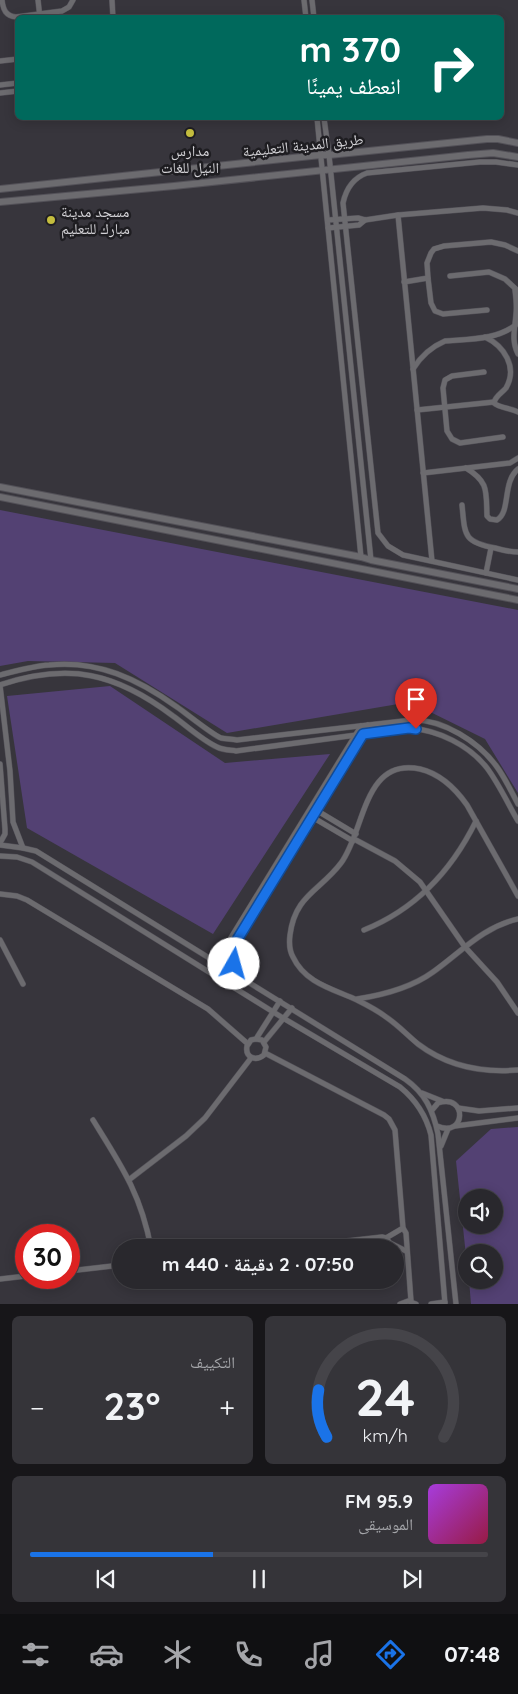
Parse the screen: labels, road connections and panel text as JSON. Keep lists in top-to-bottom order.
{
  "streets": {
    "street": ["طريق المدينة التعليمية"]
  },
  "places": ["مدارس النيل للغات", "مسجد مدينة مبارك للتعليم"],
  "page": {
    "turn": ["370 m", "انعطف يمينًا"],
    "limit": "30",
    "trip": "07:50 · 2 دقيقة · 440 m",
    "tile": "التكييف",
    "heat": ["−", "23°", "+"],
    "song": ["95.9 FM", "الموسيقى"],
    "tabs": "07:48",
    "gauge": ["24", "km/h"]
  }
}
